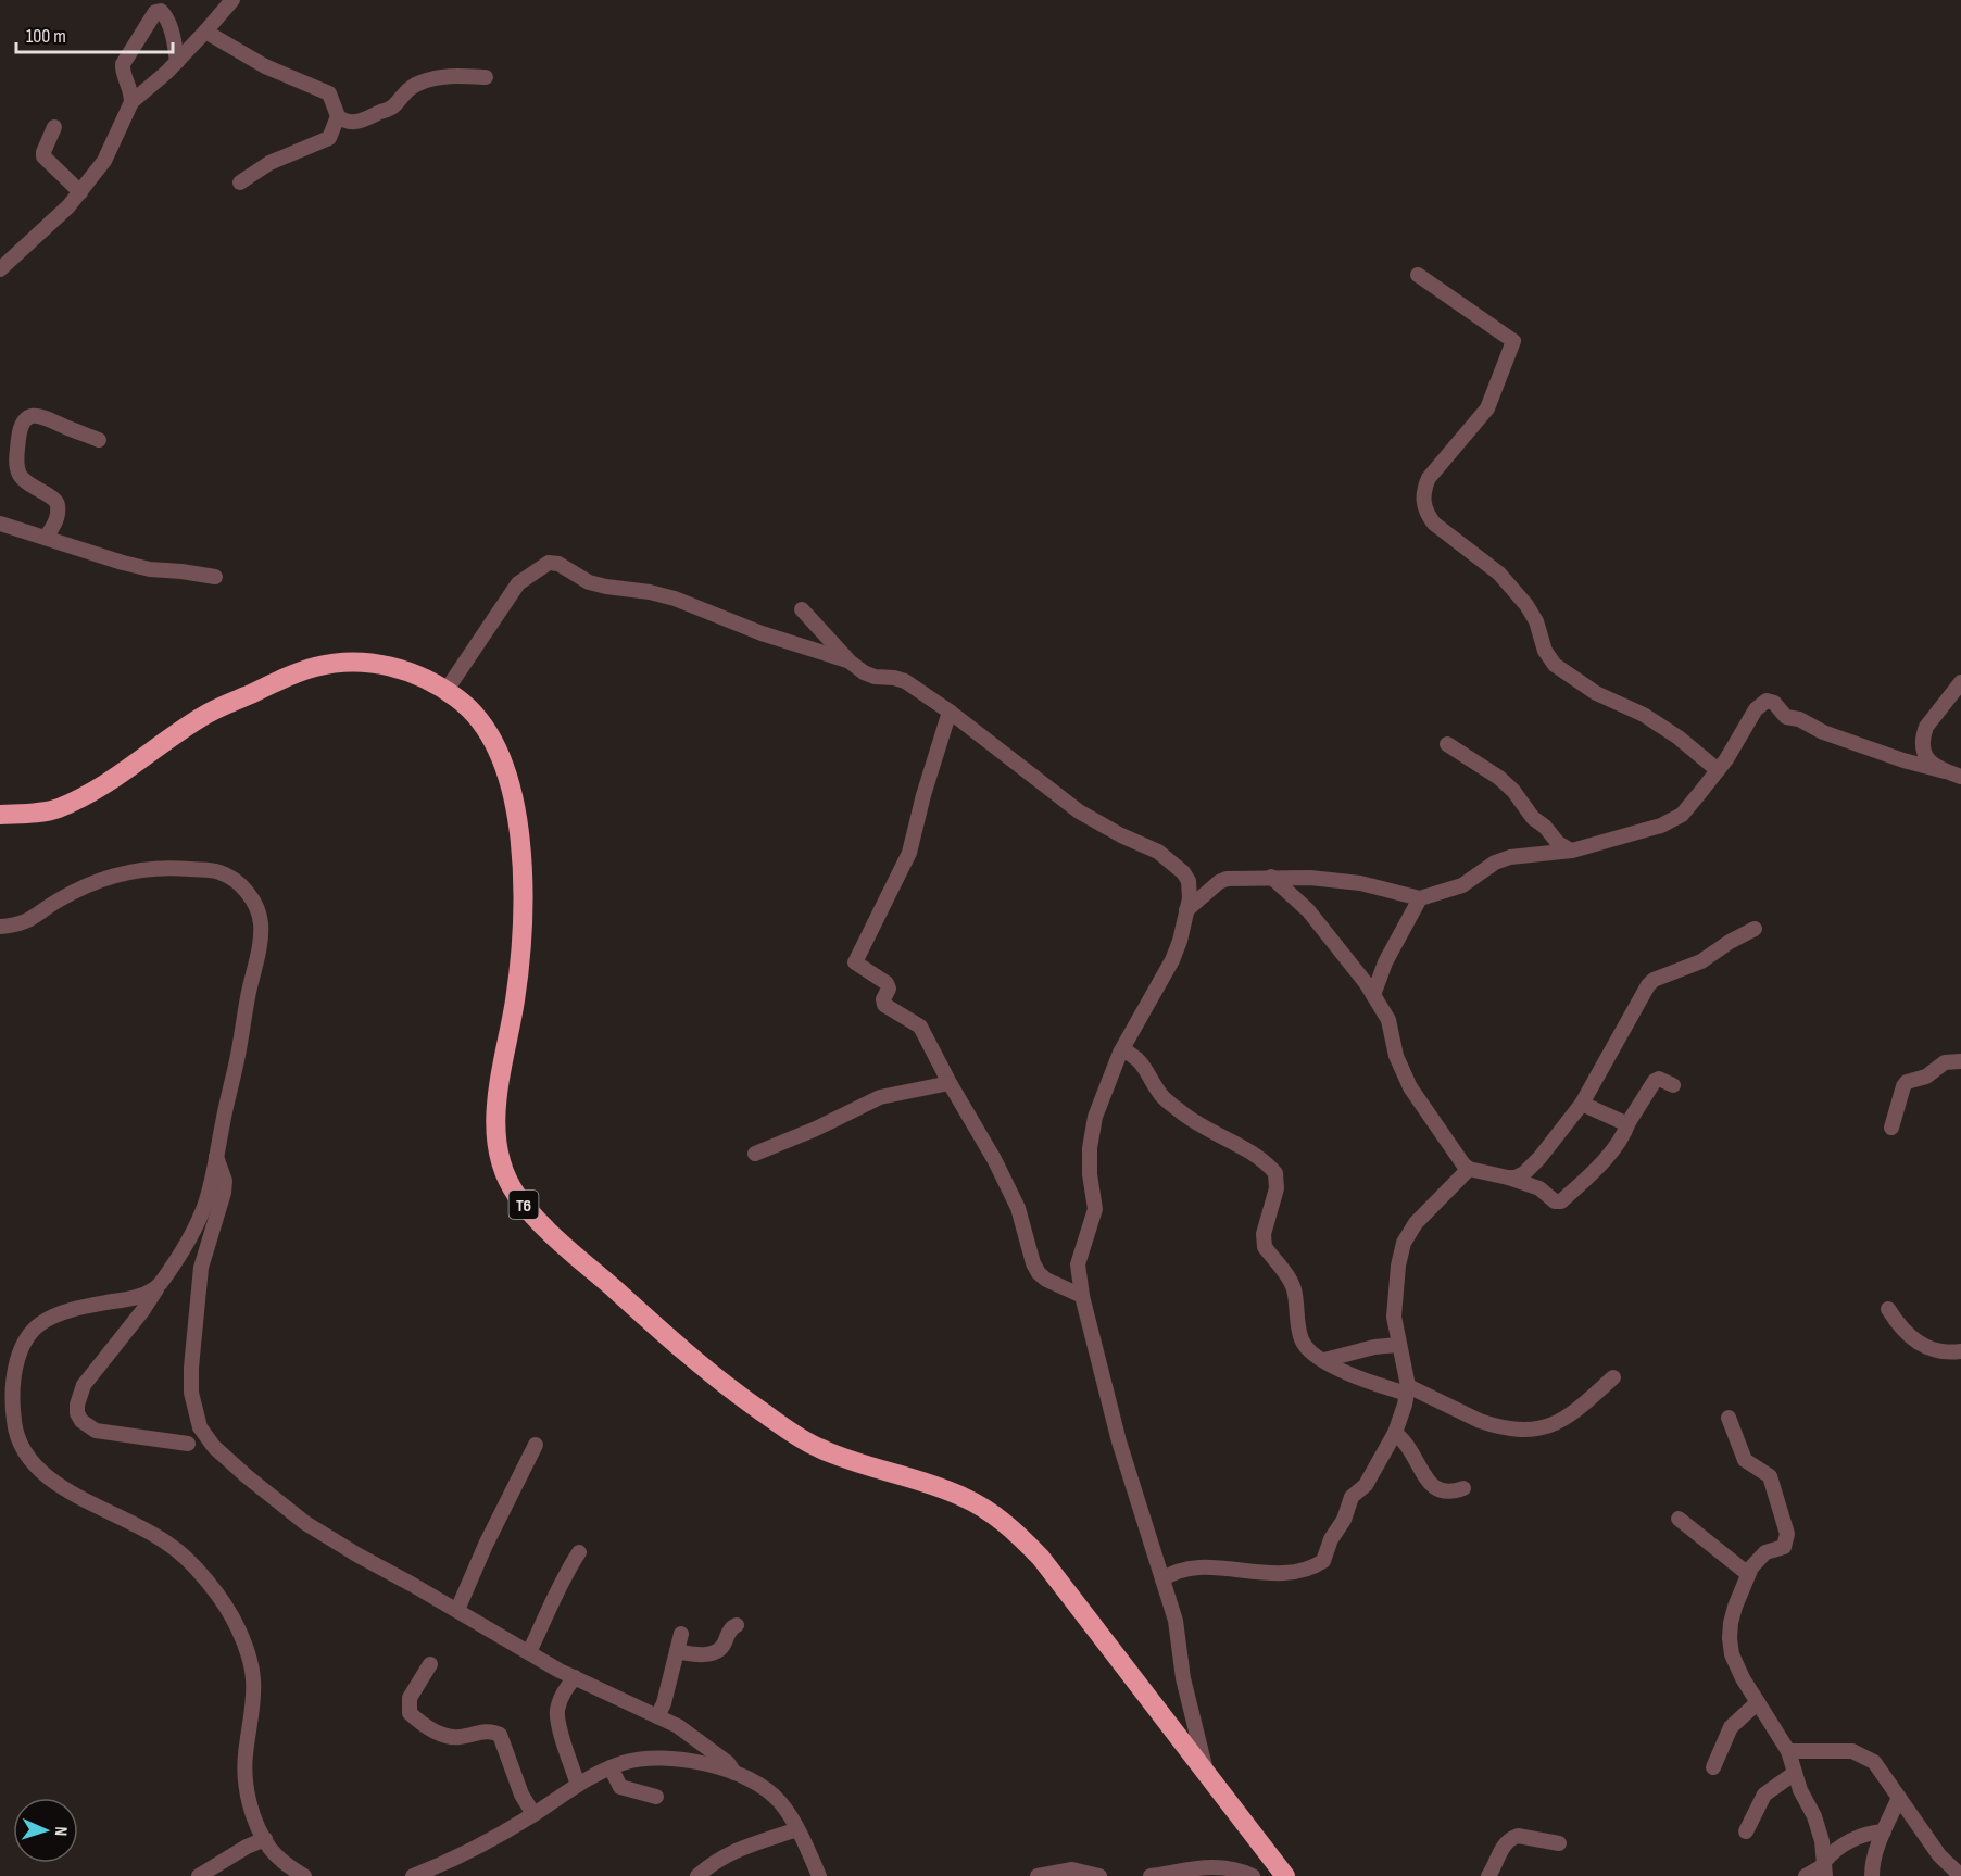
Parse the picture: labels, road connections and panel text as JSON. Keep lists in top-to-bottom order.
{
  "streets": {
    "highway": ["T6"]
  },
  "scale_bar": "100 m",
  "north": "right"
}
